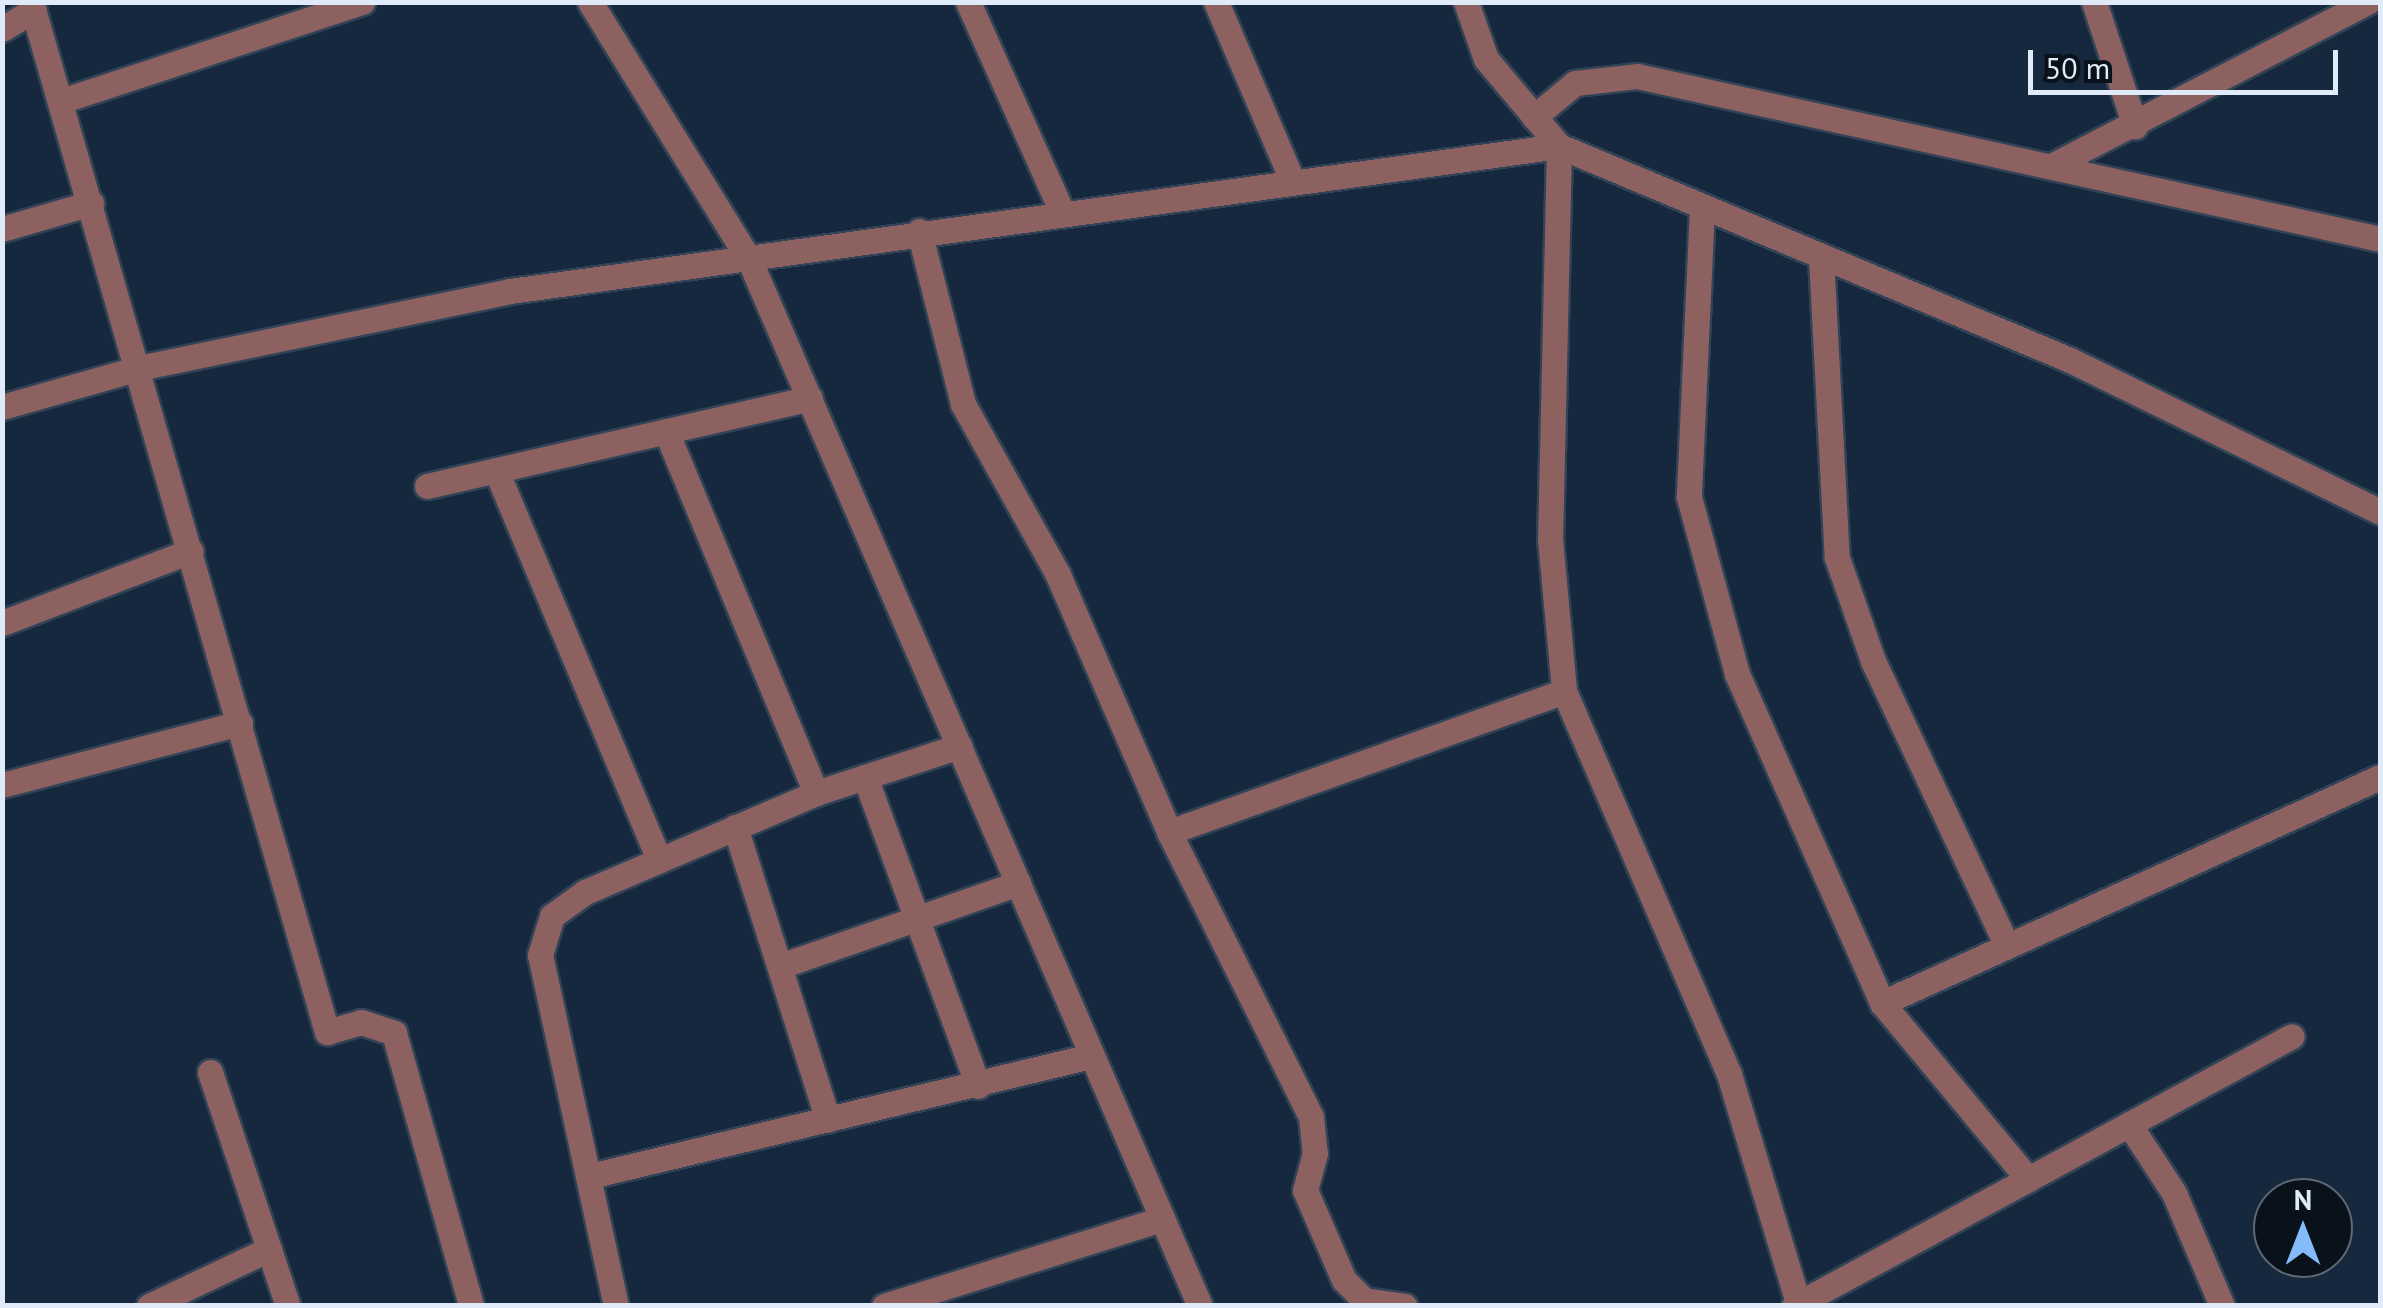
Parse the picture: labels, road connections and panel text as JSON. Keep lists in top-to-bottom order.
{
  "scale_bar": "50 m",
  "north": "top"
}
